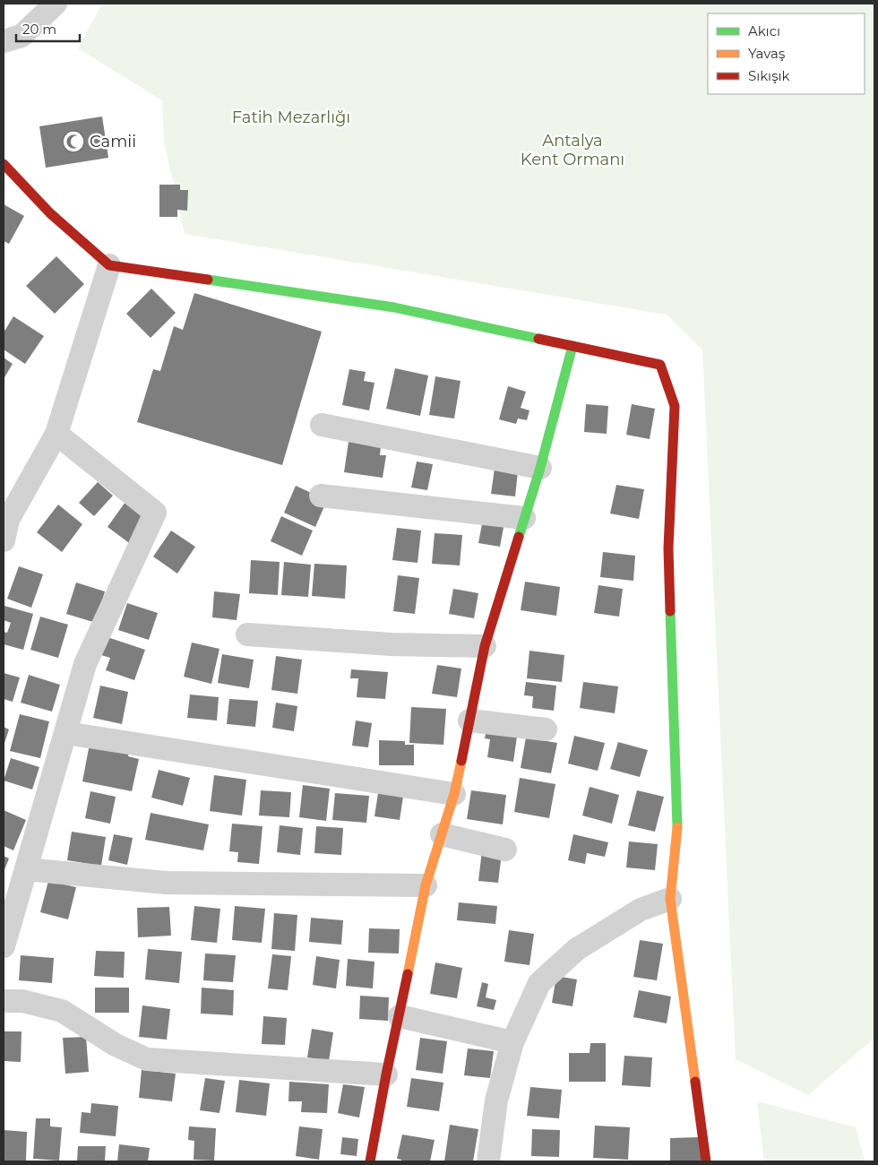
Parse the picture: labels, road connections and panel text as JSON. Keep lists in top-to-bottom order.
{
  "parks": ["Fatih Mezarlığı", "Antalya Kent Ormanı"],
  "places": {
    "mosque": ["Camii"]
  },
  "legend": ["Akıcı", "Yavaş", "Sıkışık"],
  "scale_bar": "20 m"
}
